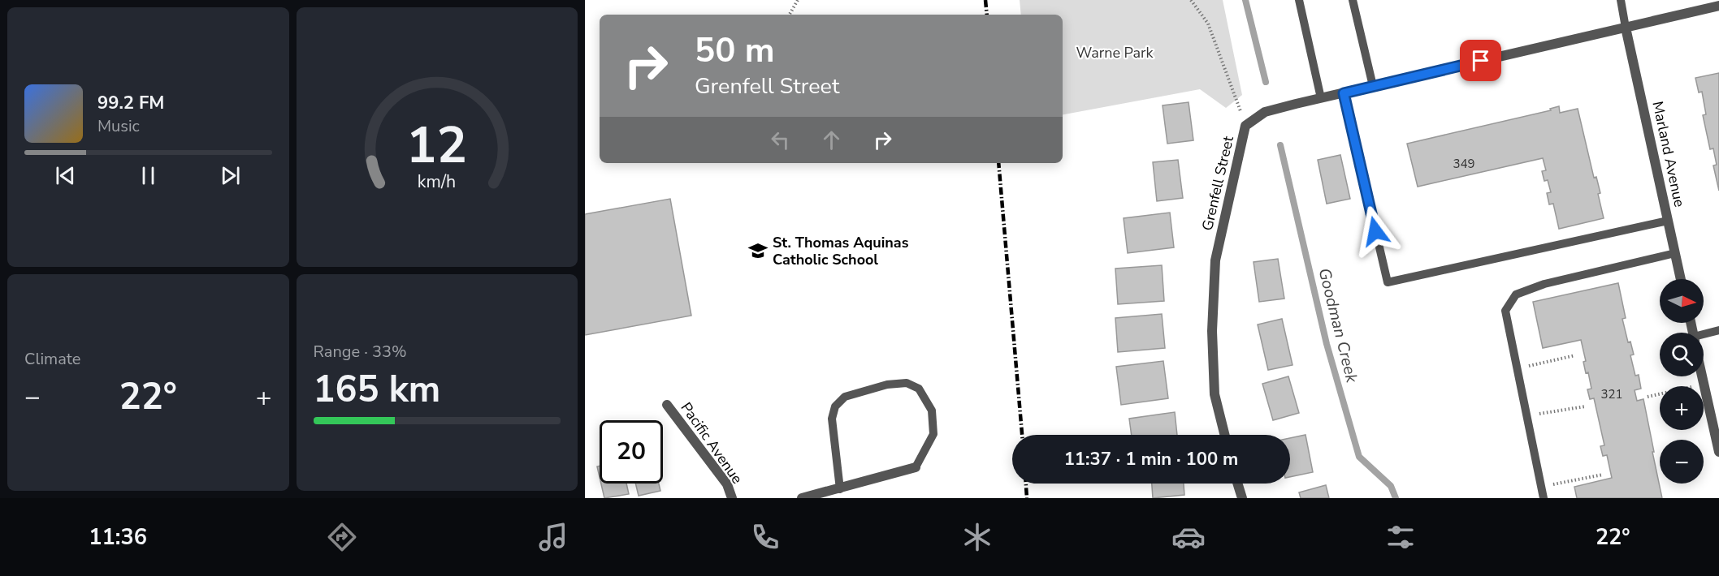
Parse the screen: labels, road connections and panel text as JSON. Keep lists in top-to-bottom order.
{
  "streets": {
    "street": ["Marland Avenue", "Grenfell Street", "Pacific Avenue"]
  },
  "crossings": [
    ["Marland Avenue", "Grenfell Street"]
  ],
  "water": ["Goodman Creek"],
  "parks": ["Warne Park"],
  "places": {
    "school or university": ["St. Thomas Aquinas Catholic School"]
  },
  "house_numbers": ["349", "321"],
  "north": "right",
  "page": {
    "turn": ["50 m", "Grenfell Street"],
    "song": ["99.2 FM", "Music"],
    "tile": [
      "Climate",
      ["Range · 33%", "165 km"]
    ],
    "map_buttons": ["+", "−"],
    "heat": ["−", "22°", "+"],
    "limit": "20",
    "trip": "11:37 · 1 min · 100 m",
    "tabs": ["11:36", "22°"],
    "gauge": ["12", "km/h"]
  }
}
